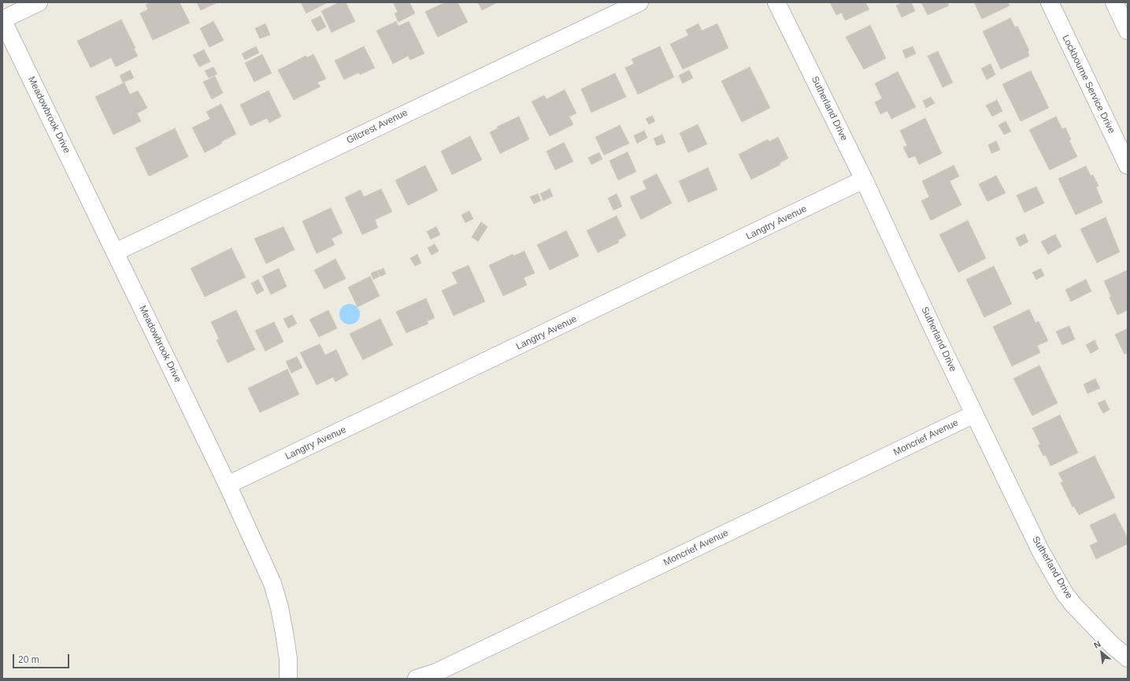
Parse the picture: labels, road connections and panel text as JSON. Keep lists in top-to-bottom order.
{
  "streets": {
    "street": [
      "Lockbourne Service Drive",
      "Sutherland Drive",
      "Meadowbrook Drive",
      "Gilcrest Avenue",
      "Langtry Avenue",
      "Moncrief Avenue"
    ]
  },
  "crossings": [
    ["Sutherland Drive", "Langtry Avenue"],
    ["Sutherland Drive", "Moncrief Avenue"],
    ["Meadowbrook Drive", "Gilcrest Avenue"],
    ["Meadowbrook Drive", "Langtry Avenue"]
  ],
  "scale_bar": "20 m",
  "north": "top left"
}
